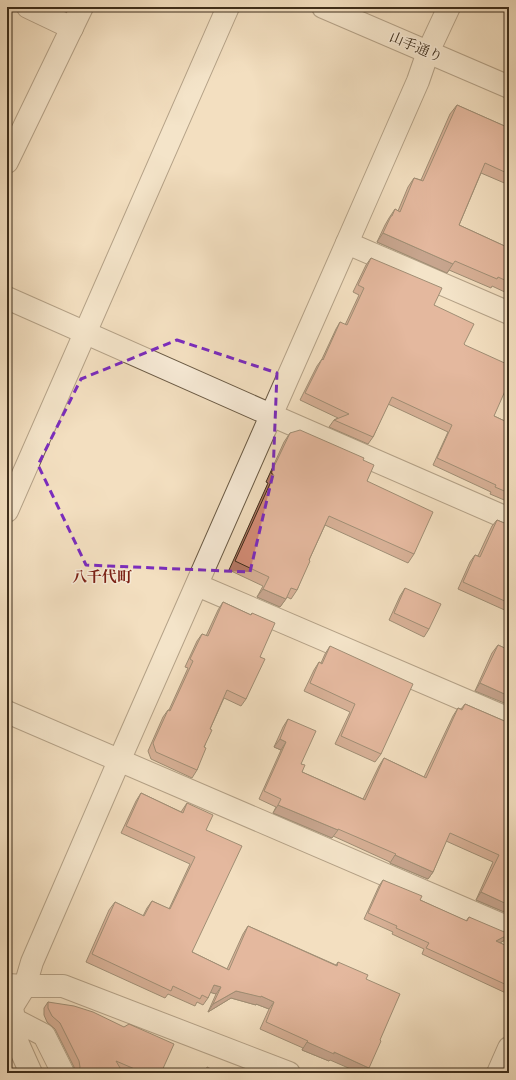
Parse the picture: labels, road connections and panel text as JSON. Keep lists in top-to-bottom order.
{
  "streets": {
    "street": ["山手通り"]
  },
  "districts": ["八千代町"]
}
